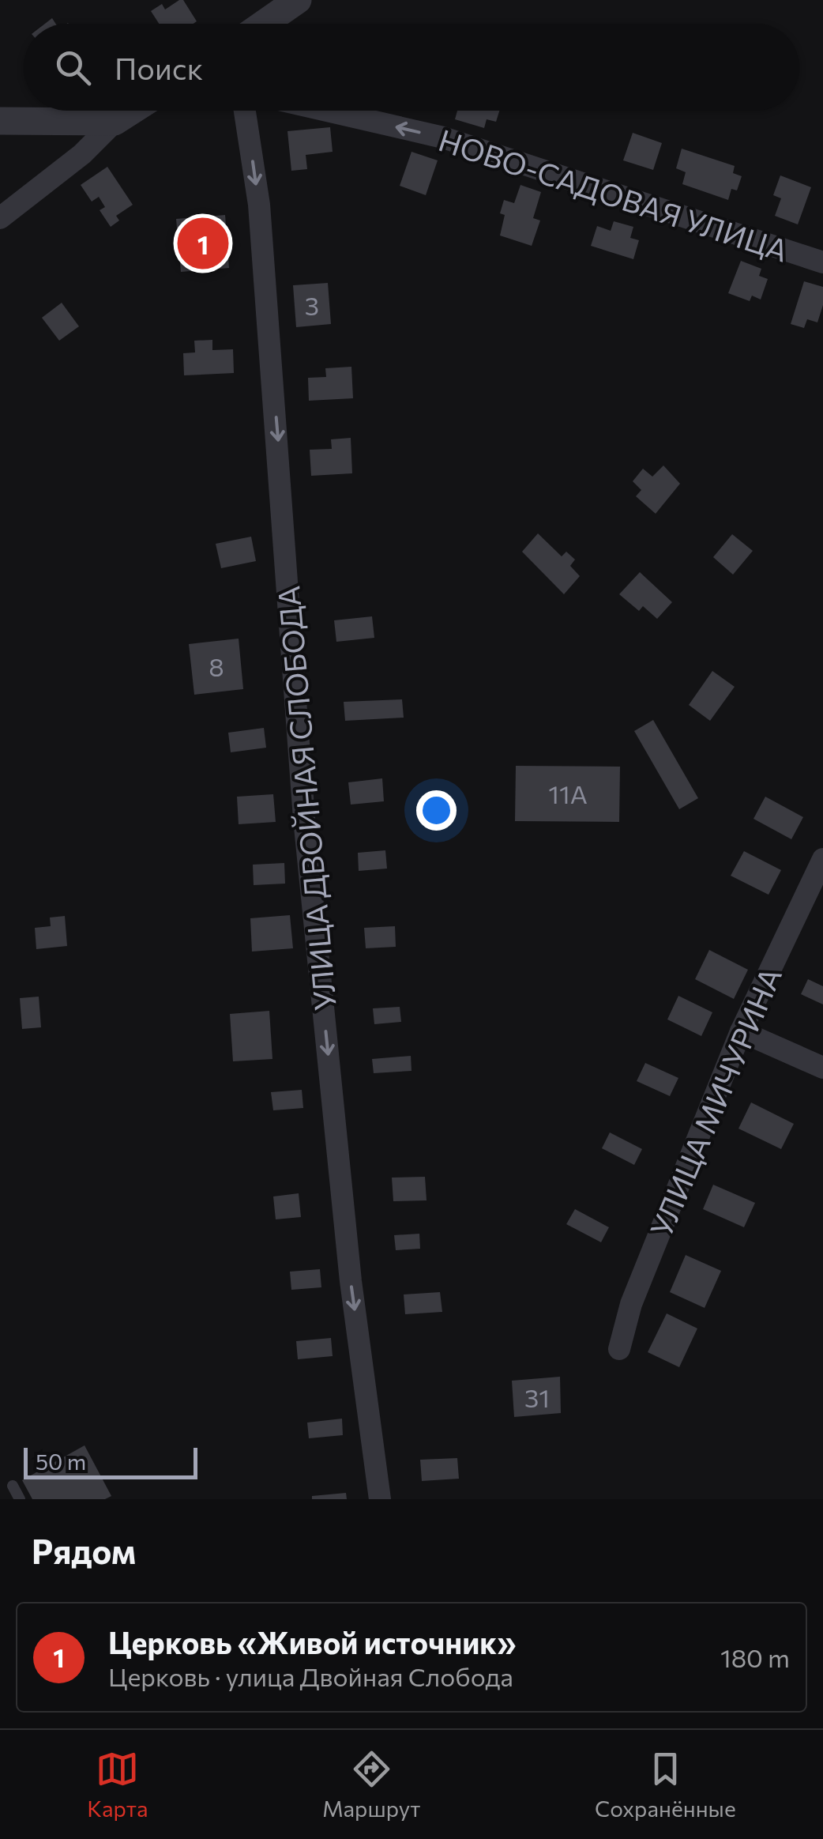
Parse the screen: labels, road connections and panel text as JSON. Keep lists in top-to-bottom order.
{
  "streets": {
    "street": ["НОВО-САДОВАЯ УЛИЦА", "УЛИЦА ДВОЙНАЯ СЛОБОДА", "УЛИЦА МИЧУРИНА"]
  },
  "one_way": ["НОВО-САДОВАЯ УЛИЦА", "УЛИЦА ДВОЙНАЯ СЛОБОДА"],
  "house_numbers": [
    "3",
    "8",
    "11А",
    "31"
  ],
  "scale_bar": "50 m",
  "page": {
    "search": "Поиск",
    "pins": "1",
    "scale": "50 m",
    "heading": "Рядом",
    "list": [
      {
        "mark": "1",
        "name": "Церковь «Живой источник»",
        "note": "Церковь · улица Двойная Слобода",
        "value": "180 m"
      }
    ],
    "nav": ["Карта", "Маршрут", "Сохранённые"]
  }
}
